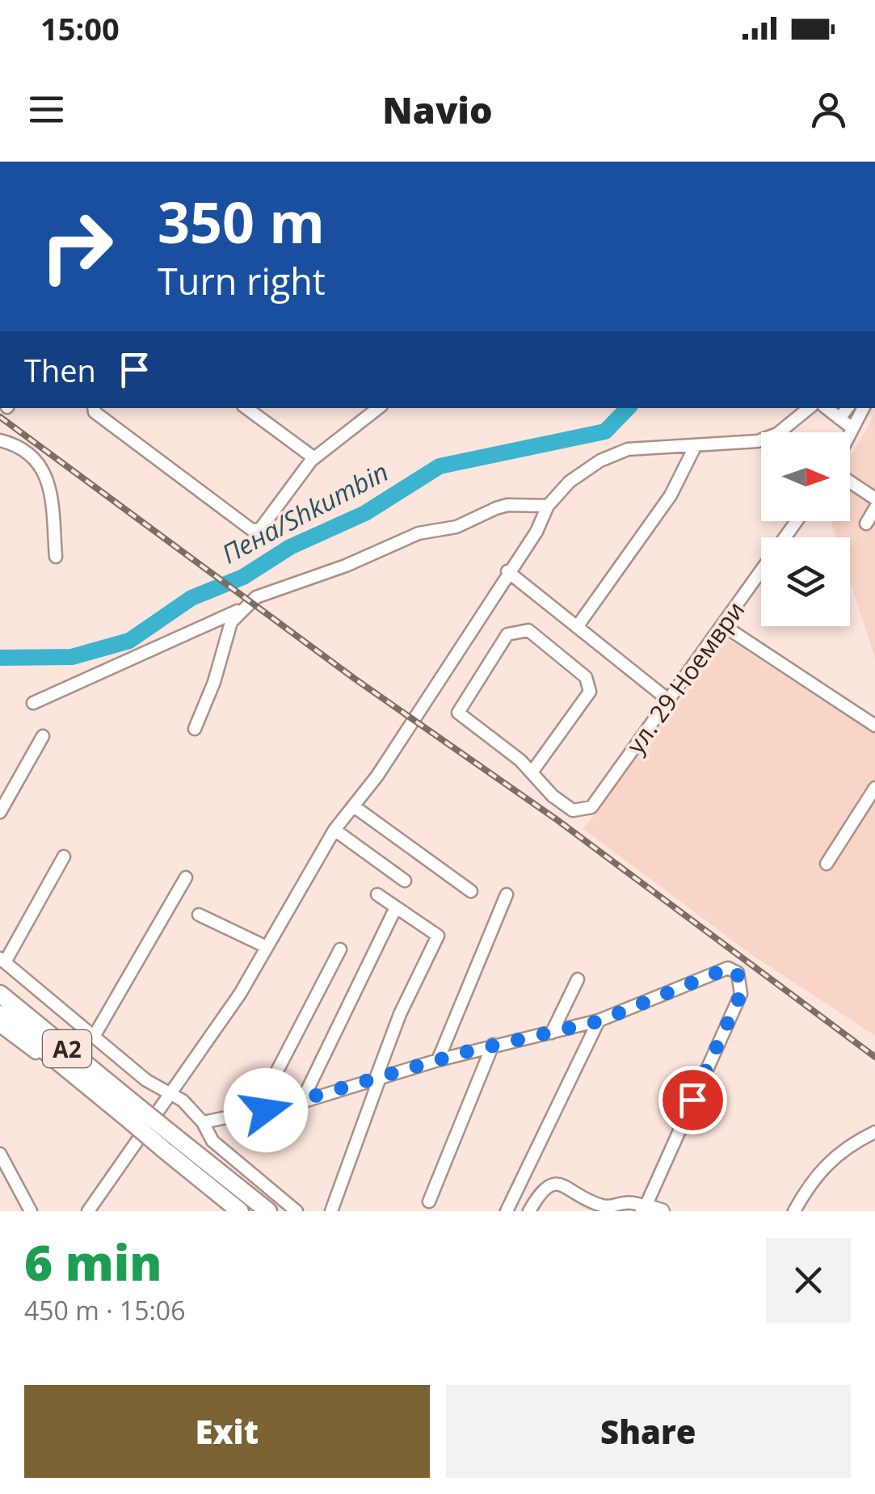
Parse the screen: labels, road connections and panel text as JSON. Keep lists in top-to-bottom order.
{
  "streets": {
    "highway": ["A2"],
    "street": ["ул. 29 Ноември"]
  },
  "water": ["Пена/Shkumbin"],
  "north": "right",
  "page": {
    "status": "15:00",
    "header": "Navio",
    "turn": ["350 m", "Turn right"],
    "then": "Then",
    "heading": ["6 min", "450 m · 15:06"],
    "buttons": ["Exit", "Share"]
  }
}
